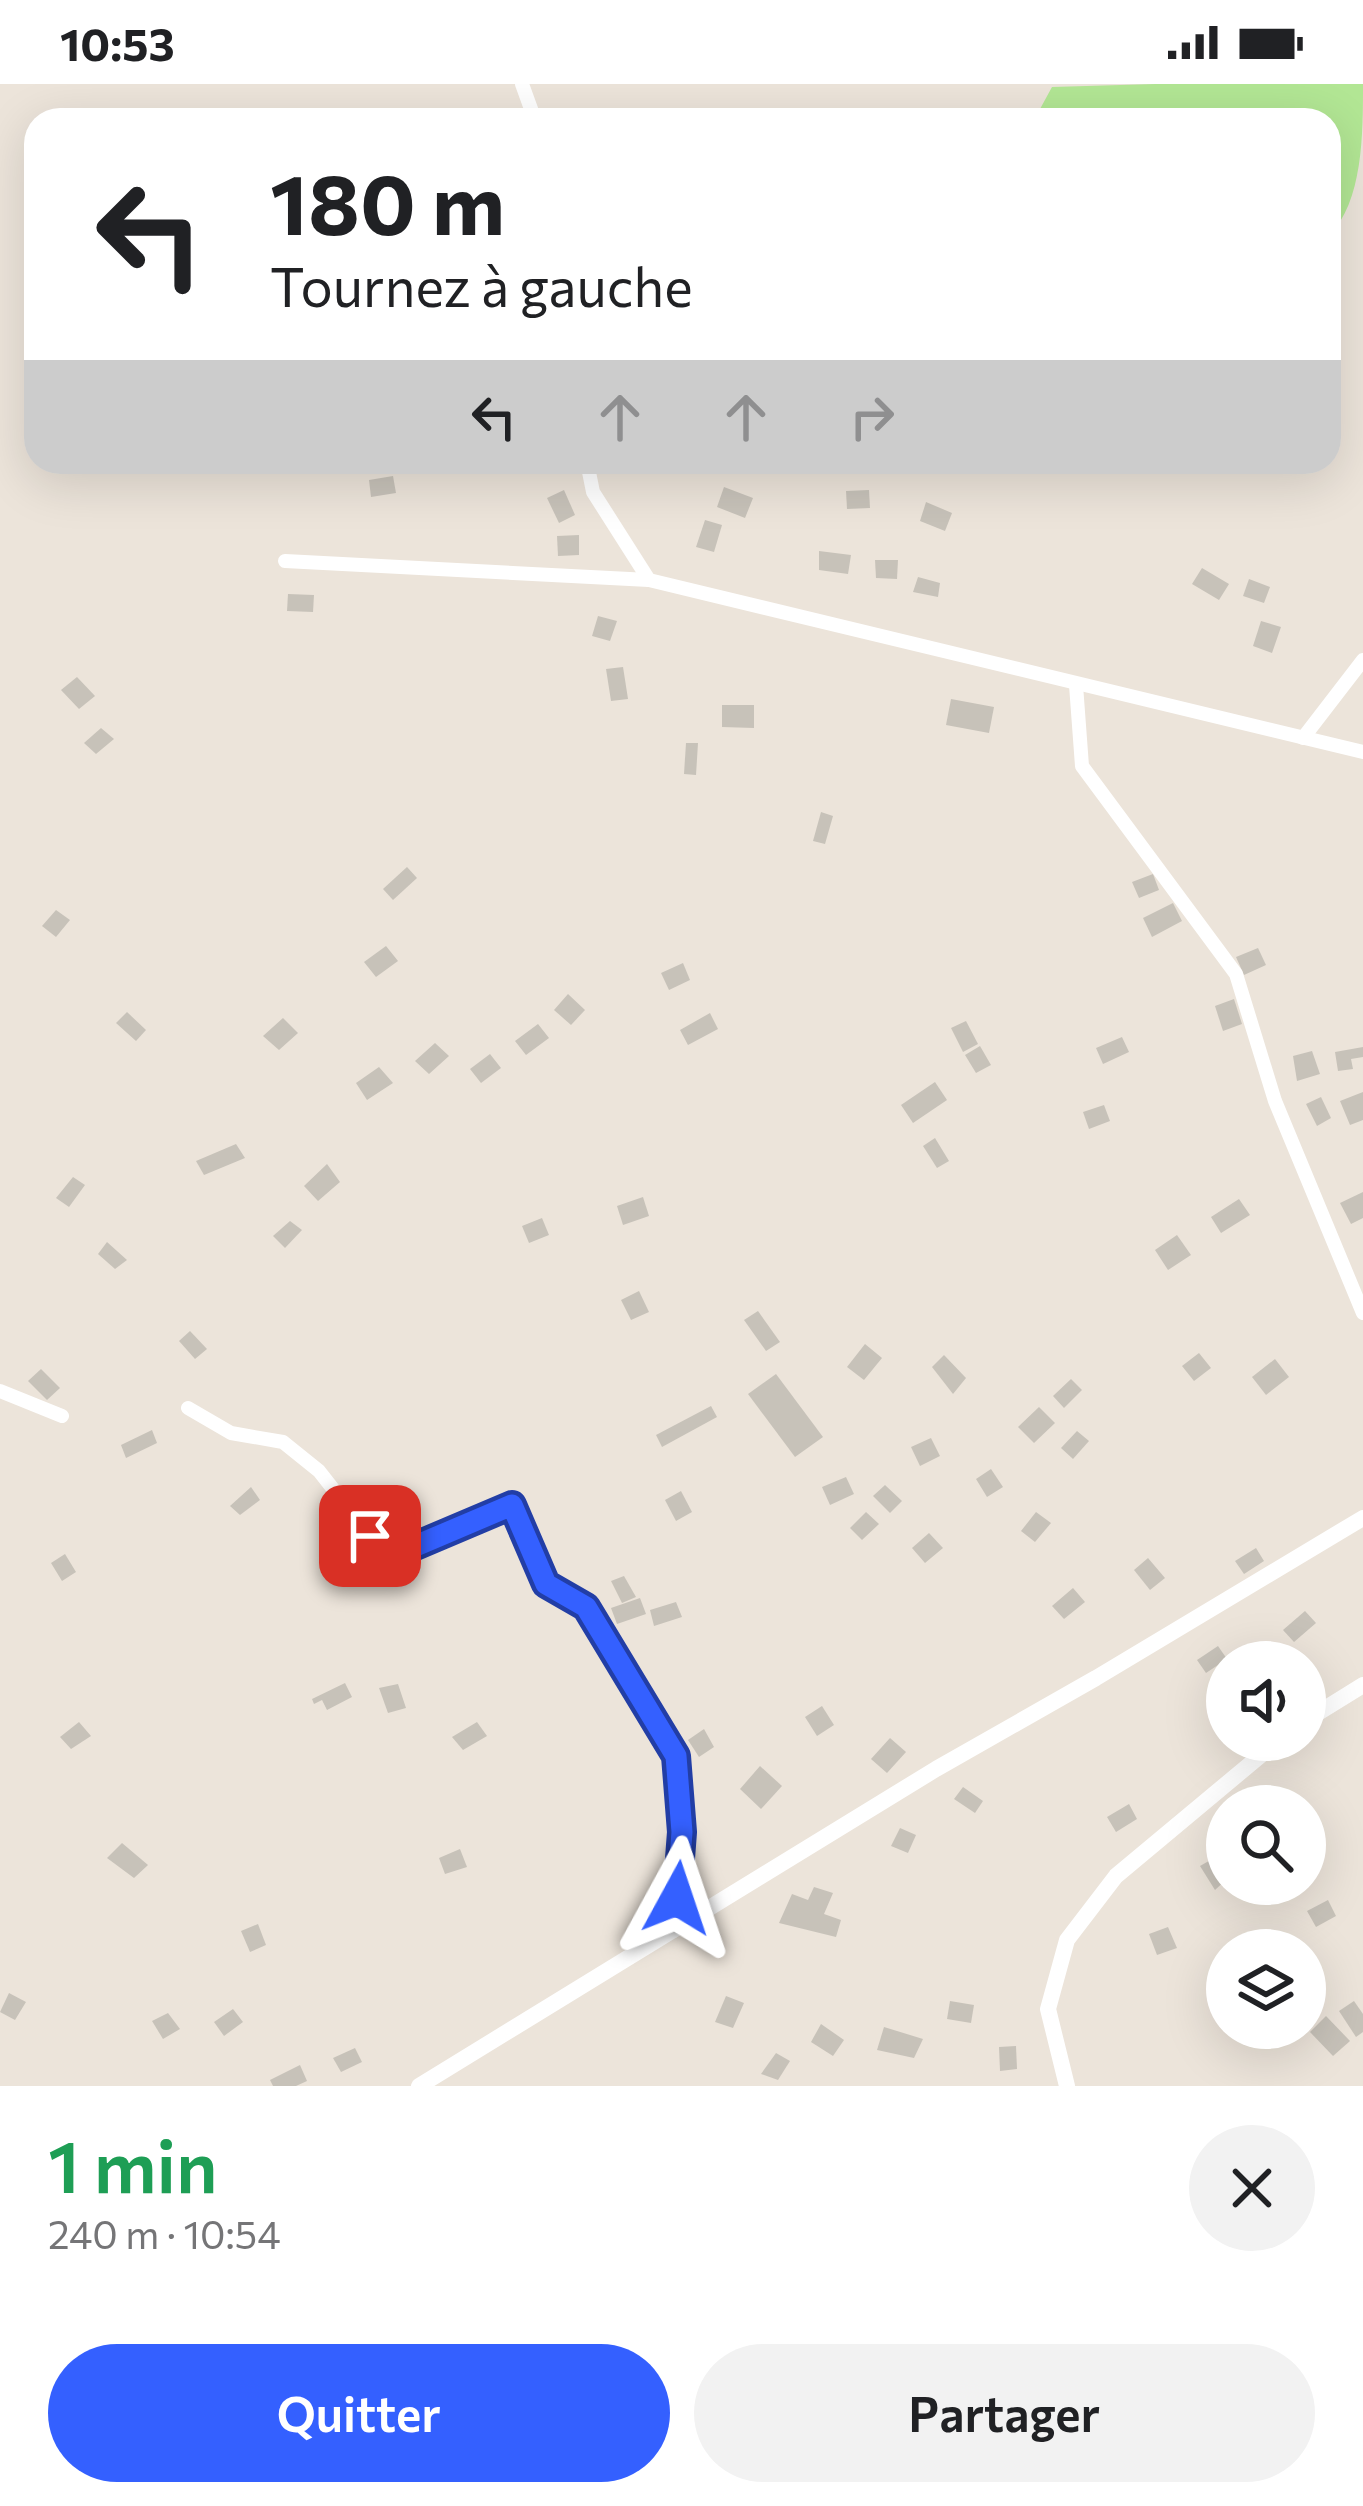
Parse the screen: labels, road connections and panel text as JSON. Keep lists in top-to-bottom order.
{
  "page": {
    "status": "10:53",
    "turn": ["180 m", "Tournez à gauche"],
    "heading": ["1 min", "240 m · 10:54"],
    "buttons": ["Quitter", "Partager"]
  }
}
